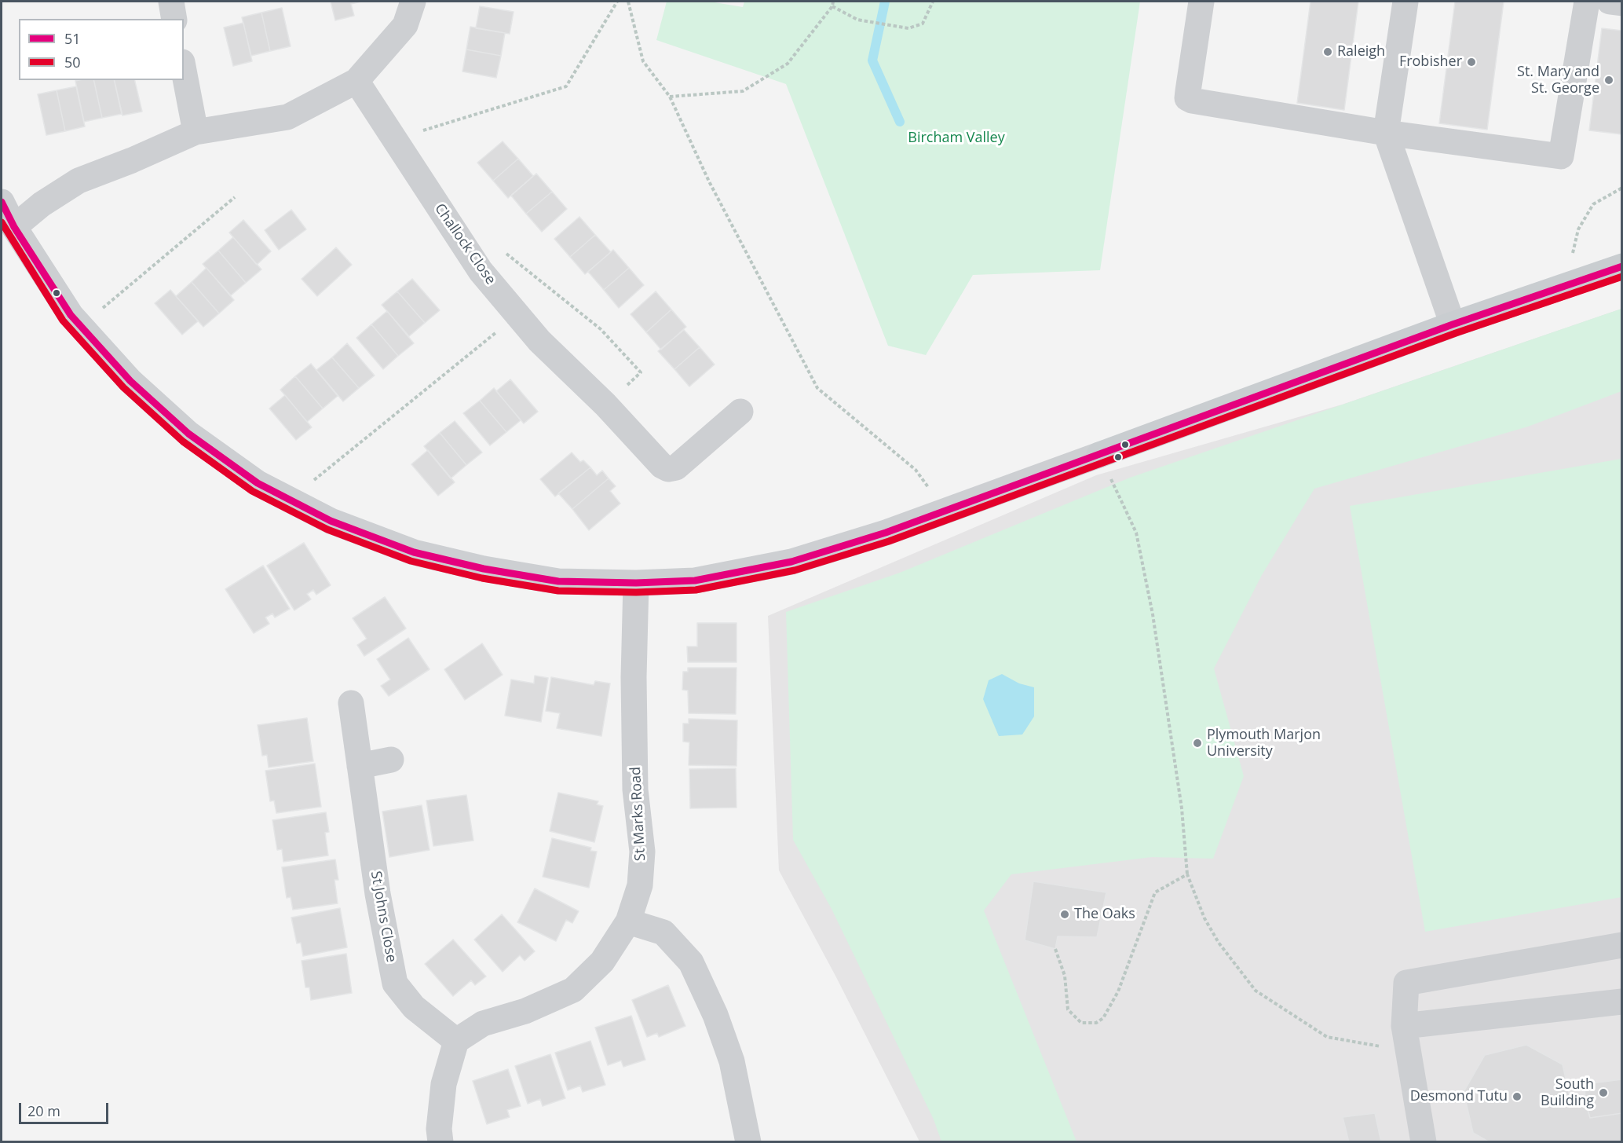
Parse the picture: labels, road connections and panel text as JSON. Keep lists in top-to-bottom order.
{
  "streets": {
    "street": ["Challock Close", "St Marks Road", "St Johns Close"]
  },
  "crossings": [
    ["St Marks Road", "St Johns Close"]
  ],
  "parks": ["Bircham Valley"],
  "places": [
    "Raleigh",
    "Frobisher",
    "St. Mary and St. George",
    "Plymouth Marjon University",
    "The Oaks",
    "South Building",
    "Desmond Tutu"
  ],
  "lines": ["transit line 51", "transit line 50"],
  "legend": ["51", "50"],
  "scale_bar": "20 m"
}
